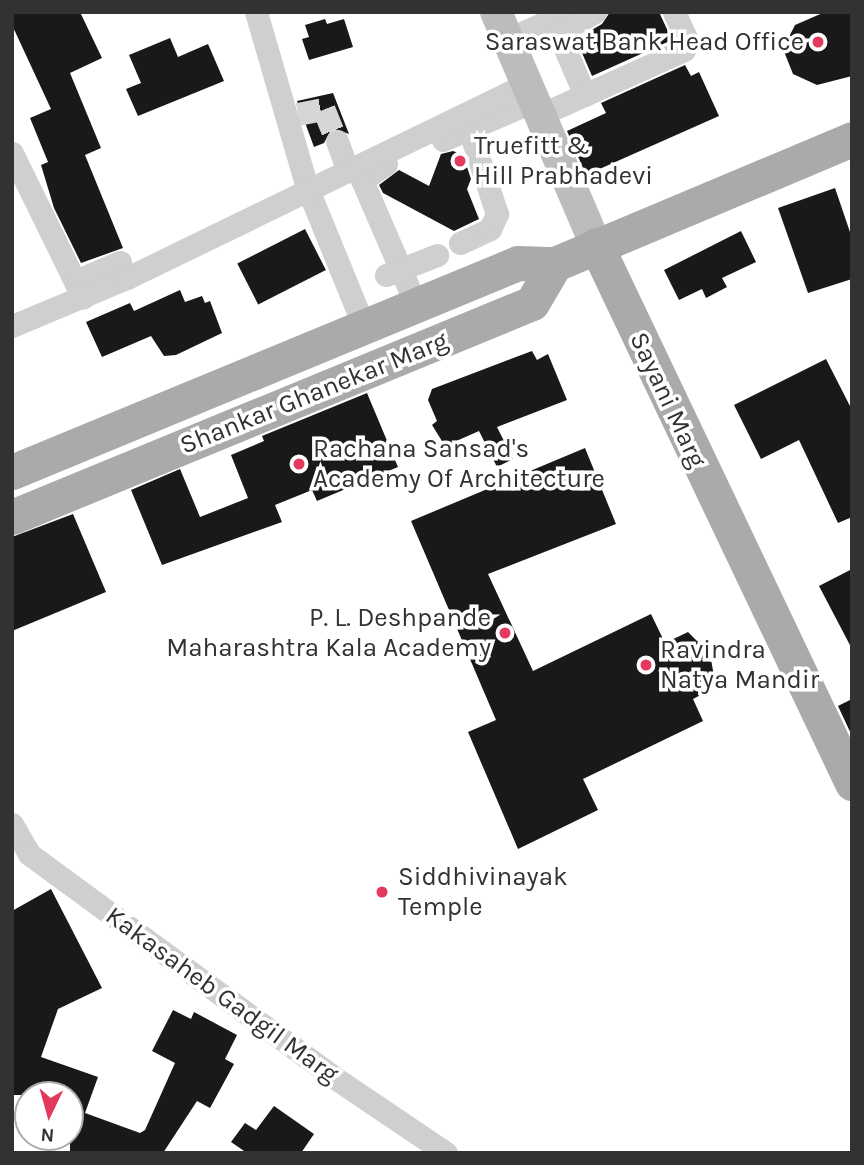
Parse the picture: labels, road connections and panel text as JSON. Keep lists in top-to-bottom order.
{
  "streets": {
    "main road": ["Shankar Ghanekar Marg", "Sayani Marg"],
    "street": ["Kakasaheb Gadgil Marg"]
  },
  "places": [
    "Saraswat Bank Head Office",
    "Truefitt & Hill Prabhadevi",
    "Rachana Sansad's Academy Of Architecture",
    "P. L. Deshpande Maharashtra Kala Academy",
    "Ravindra Natya Mandir",
    "Siddhivinayak Temple"
  ],
  "north": "bottom"
}
